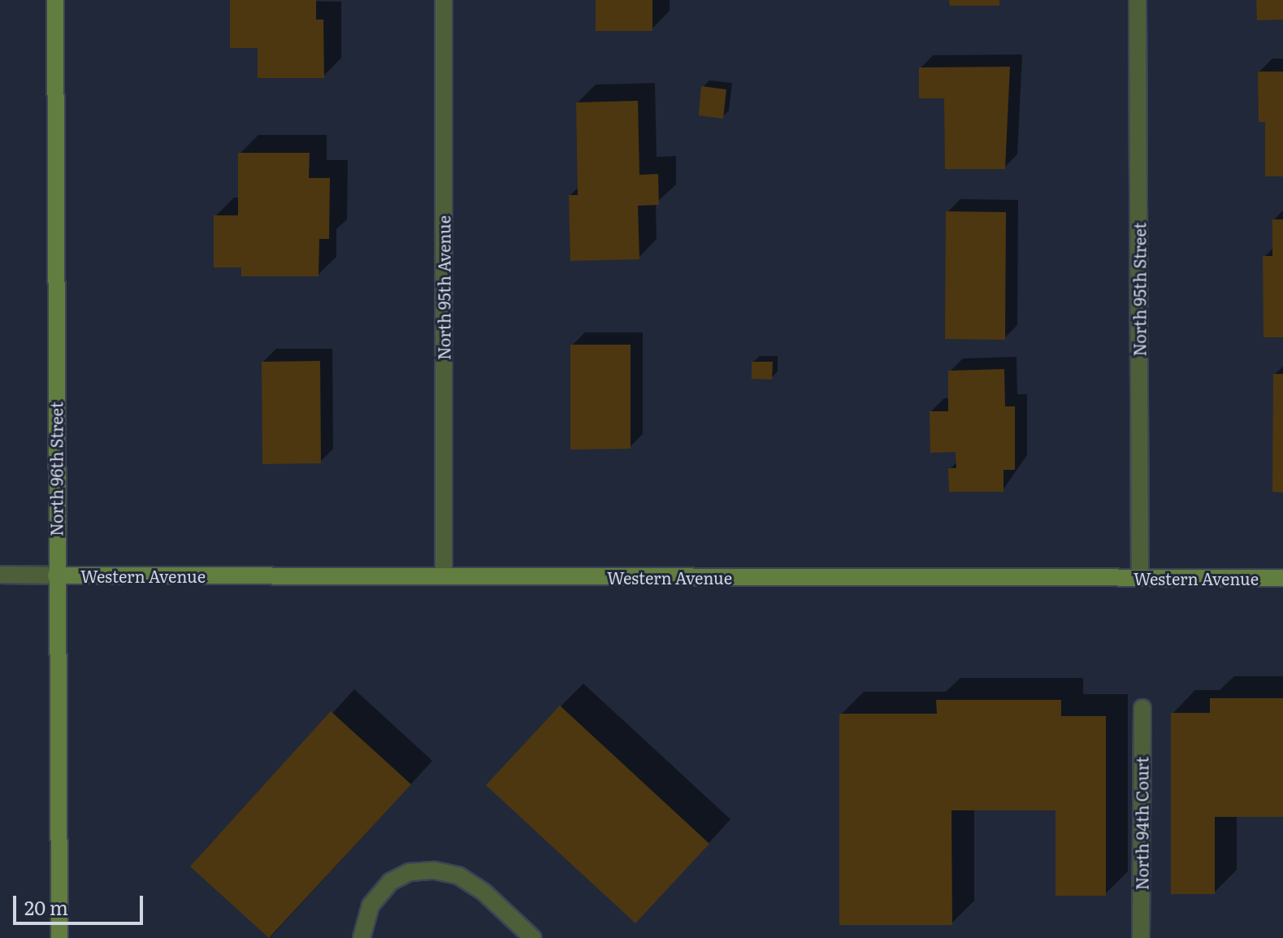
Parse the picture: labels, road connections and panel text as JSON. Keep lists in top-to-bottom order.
{
  "streets": {
    "street": [
      "North 95th Avenue",
      "North 95th Street",
      "North 96th Street",
      "Western Avenue",
      "North 94th Court"
    ]
  },
  "crossings": [
    ["North 95th Avenue", "Western Avenue"],
    ["North 95th Street", "Western Avenue"],
    ["North 96th Street", "Western Avenue"]
  ],
  "scale_bar": "20 m"
}
